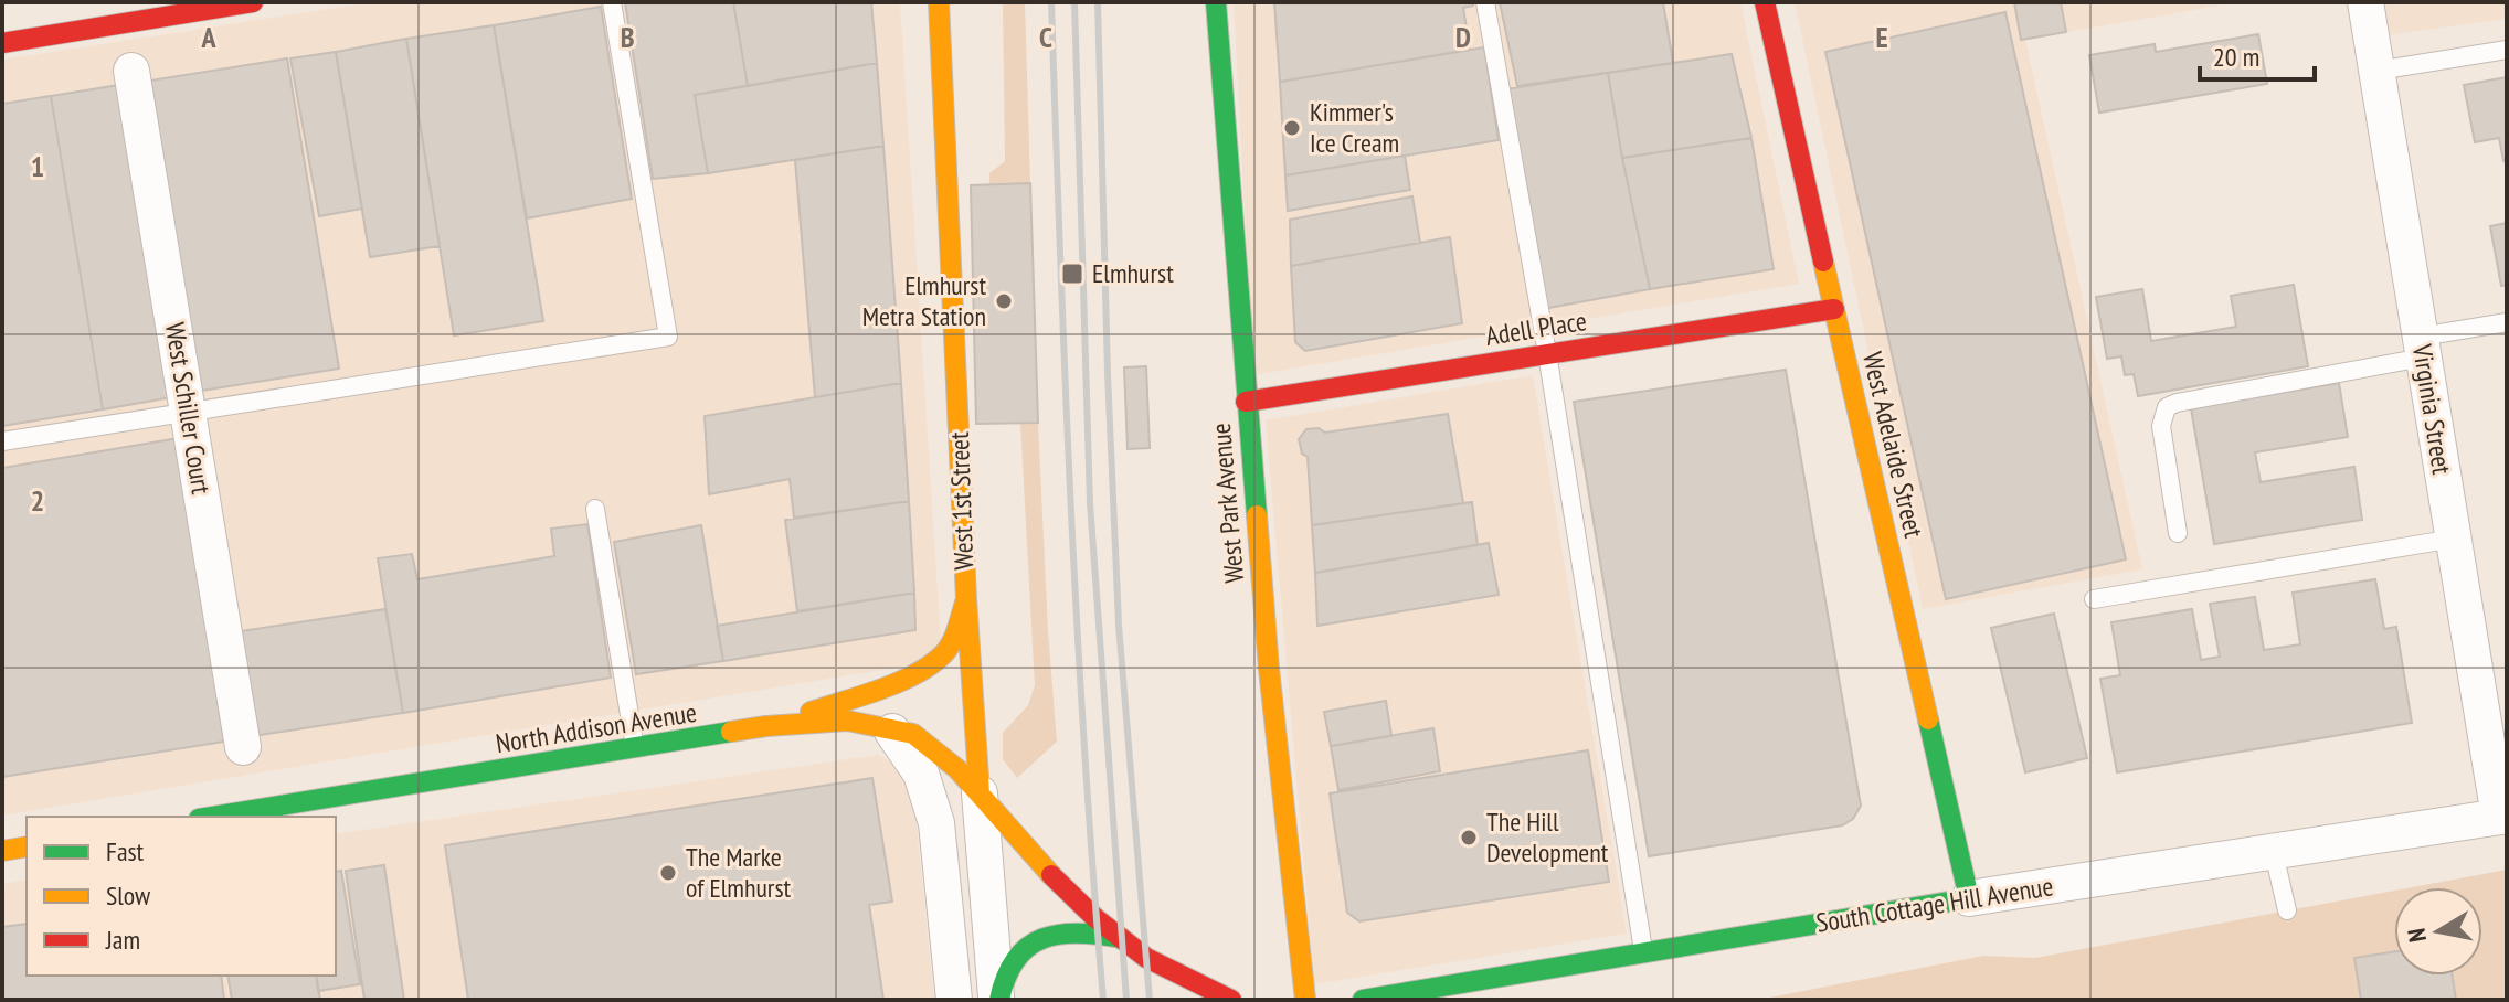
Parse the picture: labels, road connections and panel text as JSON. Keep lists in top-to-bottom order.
{
  "streets": {
    "street": [
      "Adell Place",
      "West Schiller Court",
      "Virginia Street",
      "West Adelaide Street",
      "West 1st Street",
      "West Park Avenue",
      "North Addison Avenue",
      "South Cottage Hill Avenue"
    ]
  },
  "crossings": [
    ["Adell Place", "West Adelaide Street"],
    ["Adell Place", "West Park Avenue"],
    ["Virginia Street", "South Cottage Hill Avenue"],
    ["West Adelaide Street", "South Cottage Hill Avenue"],
    ["West 1st Street", "North Addison Avenue"]
  ],
  "places": {
    "other": [
      "Kimmer's Ice Cream",
      "Elmhurst Metra Station",
      "The Hill Development",
      "The Marke of Elmhurst"
    ],
    "transit": ["Elmhurst"]
  },
  "legend": ["Fast", "Slow", "Jam"],
  "scale_bar": "20 m",
  "north": "left",
  "grid": {
    "columns": [
      "A",
      "B",
      "C",
      "D",
      "E"
    ],
    "rows": ["1", "2"]
  }
}
